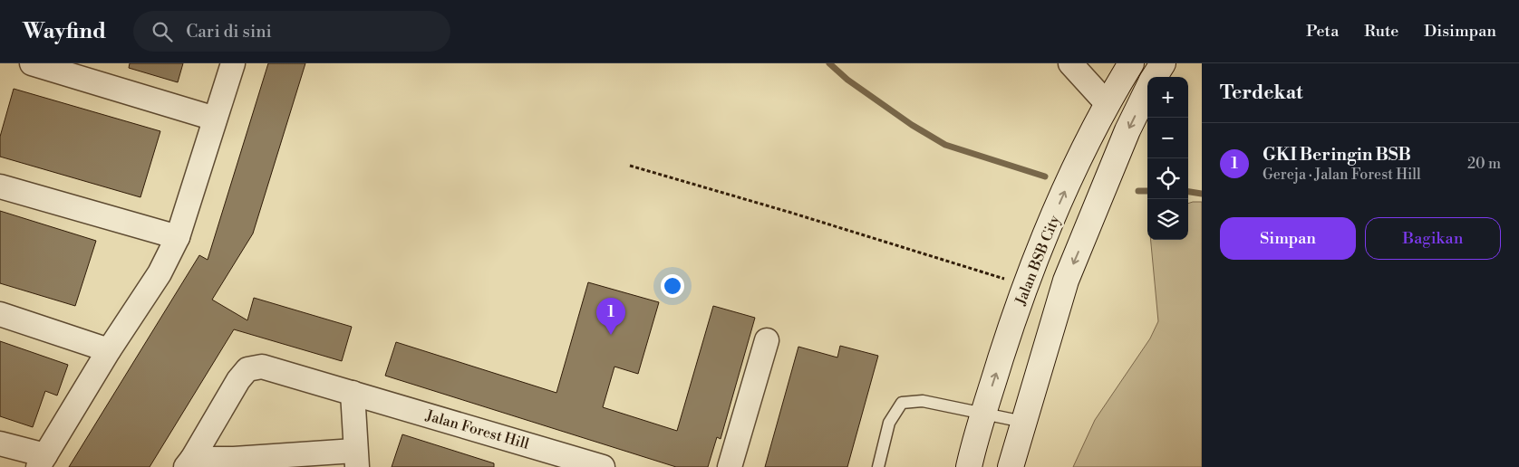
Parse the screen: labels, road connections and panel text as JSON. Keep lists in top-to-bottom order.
{
  "streets": {
    "street": ["Jalan BSB City", "Jalan Forest Hill"]
  },
  "page": {
    "header": "Wayfind",
    "search": "Cari di sini",
    "nav": ["Peta", "Rute", "Disimpan"],
    "heading": "Terdekat",
    "map_buttons": ["+", "−"],
    "list": [
      {
        "mark": "1",
        "name": "GKI Beringin BSB",
        "note": "Gereja · Jalan Forest Hill",
        "value": "20 m"
      }
    ],
    "buttons": ["Simpan", "Bagikan"],
    "pins": "1"
  }
}
